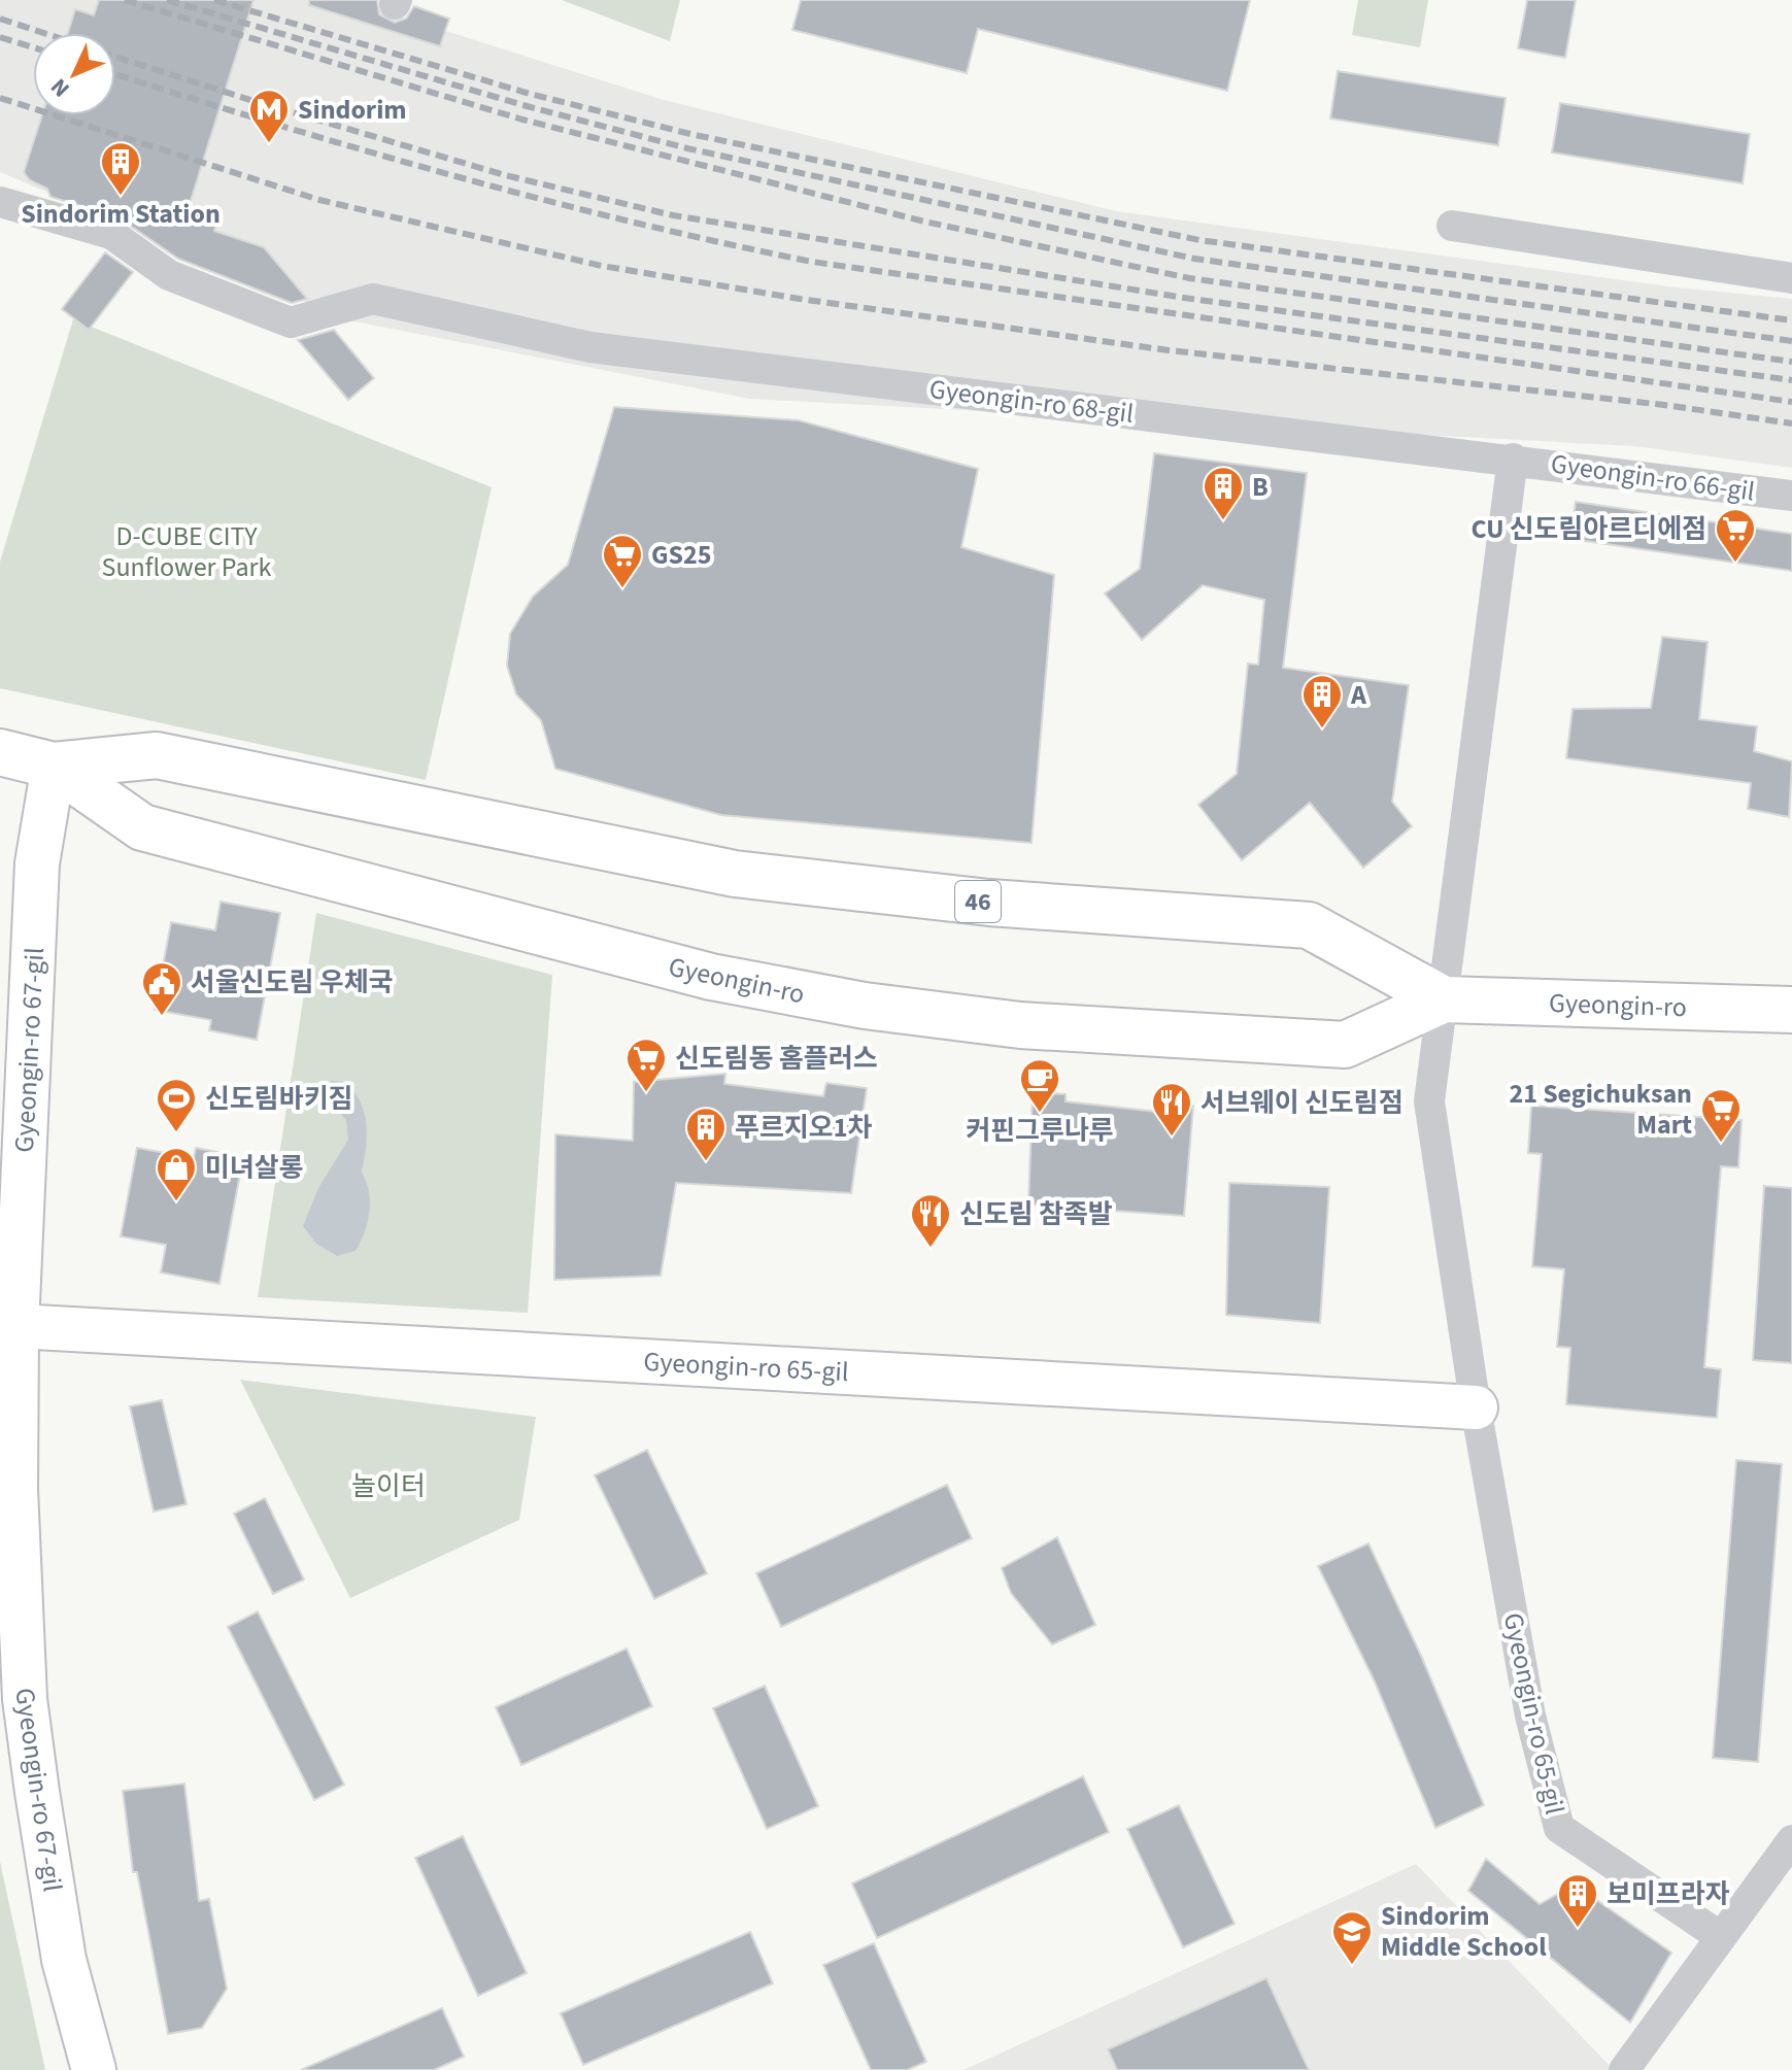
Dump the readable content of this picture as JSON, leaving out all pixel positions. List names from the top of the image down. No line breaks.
{"streets":{"main road":["46","Gyeongin-ro"],"street":["Gyeongin-ro 68-gil","Gyeongin-ro 66-gil","Gyeongin-ro 67-gil","Gyeongin-ro 65-gil"]},"crossings":[["Gyeongin-ro 68-gil","Gyeongin-ro 66-gil"],["Gyeongin-ro","Gyeongin-ro 67-gil"],["Gyeongin-ro","Gyeongin-ro 65-gil"],["Gyeongin-ro 67-gil","Gyeongin-ro 65-gil"]],"parks":["D-CUBE CITY Sunflower Park","놀이터"],"places":{"metro station":["Sindorim"],"building":["Sindorim Station","B","A","푸르지오1차","보미프라자"],"supermarket":["CU 신도림아르디에점","GS25","신도림동 홈플러스","21 Segichuksan Mart"],"public building":["서울신도림 우체국"],"cafe":["커핀그루나루"],"sports":["신도림바키짐"],"restaurant":["서브웨이 신도림점","신도림 참족발"],"shop":["미녀살롱"],"school or university":["Sindorim Middle School"]},"north":"bottom left"}
